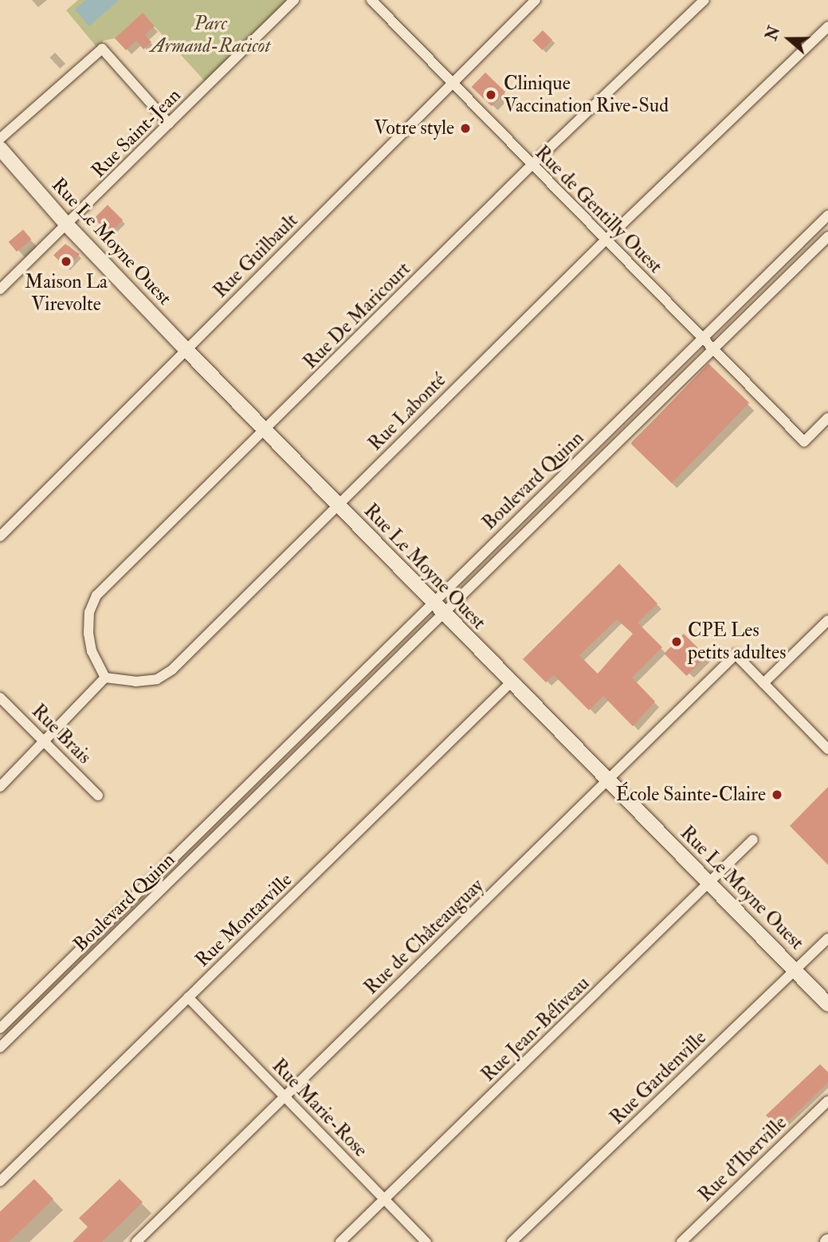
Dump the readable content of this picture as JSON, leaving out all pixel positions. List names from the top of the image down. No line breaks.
{"streets":{"street":["Rue Saint-Jean","Rue de Gentilly Ouest","Rue Le Moyne Ouest","Rue Guilbault","Rue De Maricourt","Rue Labonté","Boulevard Quinn","Rue Brais","Rue Montarville","Rue de Châteauguay","Rue Jean-Béliveau","Rue Gardenville","Rue Marie-Rose","Rue d'Iberville"]},"crossings":[["Rue Saint-Jean","Rue Le Moyne Ouest"],["Rue de Gentilly Ouest","Rue Guilbault"],["Rue de Gentilly Ouest","Rue De Maricourt"],["Rue de Gentilly Ouest","Rue Labonté"],["Rue de Gentilly Ouest","Boulevard Quinn"],["Rue Le Moyne Ouest","Rue Guilbault"],["Rue Le Moyne Ouest","Rue De Maricourt"],["Rue Le Moyne Ouest","Rue Labonté"],["Rue Le Moyne Ouest","Boulevard Quinn"],["Rue Le Moyne Ouest","Rue Montarville"],["Rue Le Moyne Ouest","Rue de Châteauguay"],["Rue Le Moyne Ouest","Rue Jean-Béliveau"],["Rue Le Moyne Ouest","Rue Gardenville"],["Rue De Maricourt","Rue Labonté"],["Rue Montarville","Rue Marie-Rose"],["Rue de Châteauguay","Rue Marie-Rose"],["Rue Jean-Béliveau","Rue Marie-Rose"]],"parks":["Parc Armand-Racicot"],"places":["Clinique Vaccination Rive-Sud","Votre style","Maison La Virevolte","CPE Les petits adultes","École Sainte-Claire"],"north":"left"}
